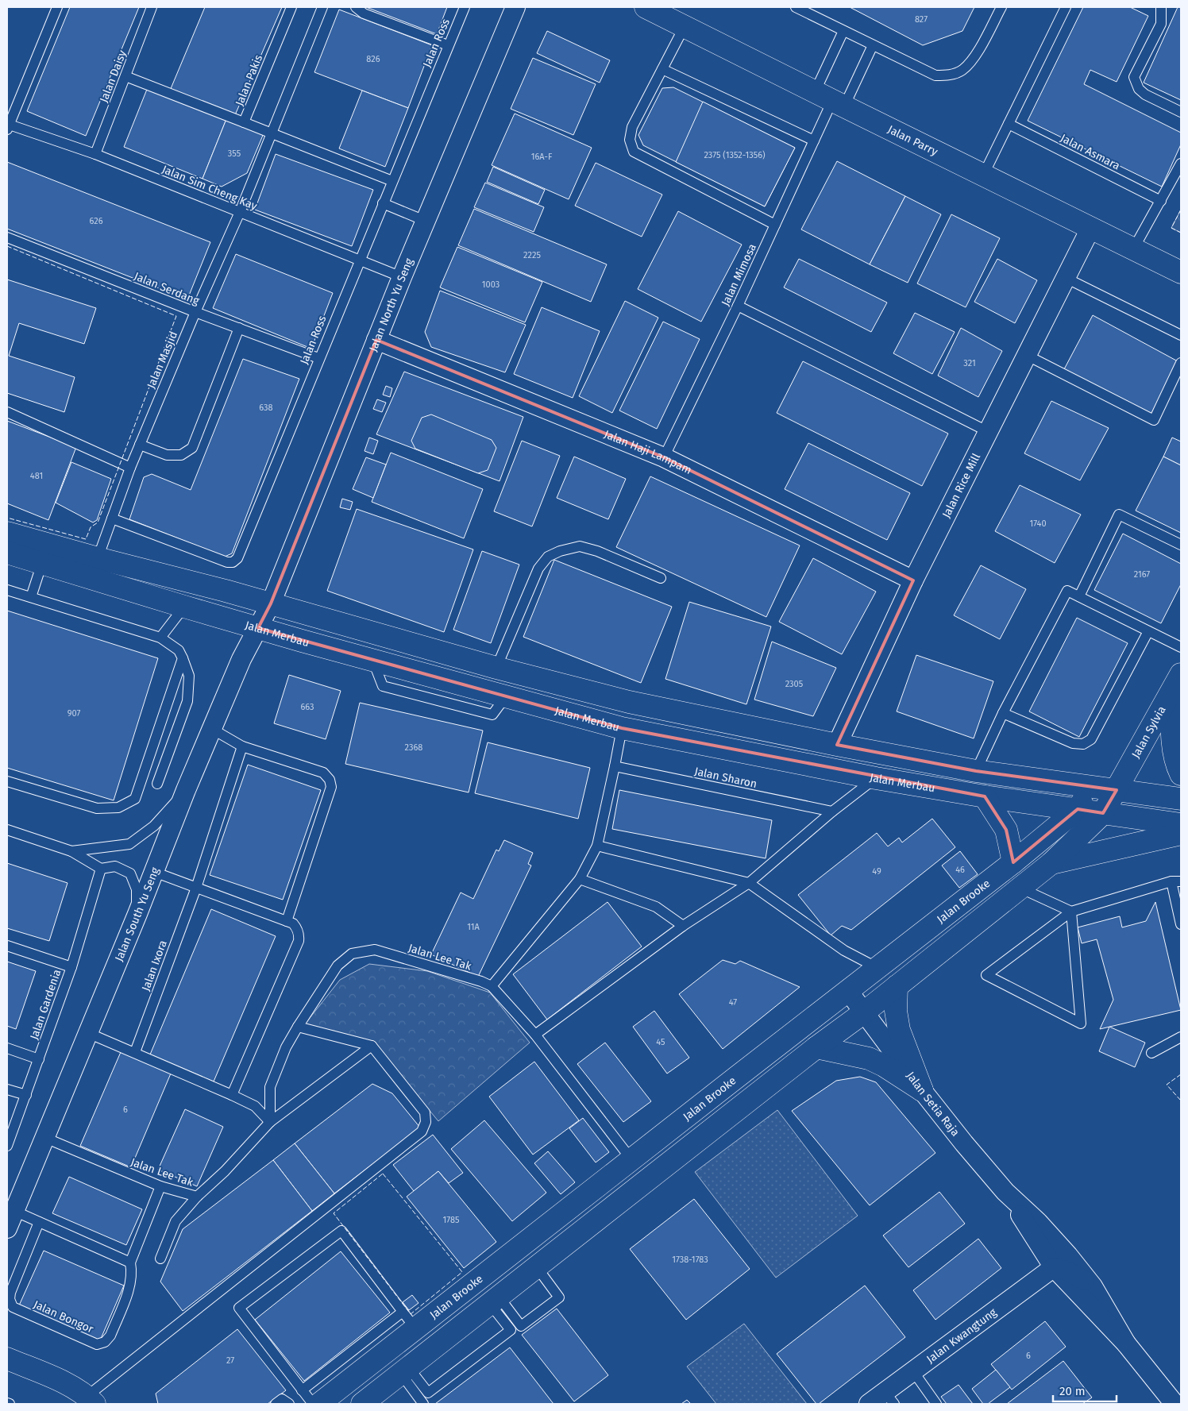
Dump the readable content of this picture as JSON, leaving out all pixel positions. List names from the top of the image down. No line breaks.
{"streets":{"street":["Jalan Parry","Jalan North Yu Seng","Jalan Haji Lampam","Jalan Rice Mill","Jalan Merbau","Jalan Sylvia","Jalan Brooke","Jalan South Yu Seng","Jalan Setia Raja","Jalan Kwangtung"],"lane":["Jalan Ross","Jalan Daisy","Jalan Pakis","Jalan Asmara","Jalan Sim Cheng Kay","Jalan Mimosa","Jalan Serdang","Jalan Masjid","Jalan Sharon","Jalan Lee Tak","Jalan Ixora","Jalan Gardenia","Jalan Bongor"]},"crossings":[["Jalan Ross","Jalan Pakis"],["Jalan Ross","Jalan Sim Cheng Kay"],["Jalan Ross","Jalan Serdang"],["Jalan Ross","Jalan Masjid"],["Jalan Daisy","Jalan Sim Cheng Kay"],["Jalan Parry","Jalan Mimosa"],["Jalan Parry","Jalan Rice Mill"],["Jalan Sim Cheng Kay","Jalan North Yu Seng"],["Jalan Sim Cheng Kay","Jalan Masjid"],["Jalan Mimosa","Jalan Haji Lampam"],["Jalan Serdang","Jalan Masjid"],["Jalan North Yu Seng","Jalan Haji Lampam"],["Jalan North Yu Seng","Jalan Merbau"],["Jalan North Yu Seng","Jalan South Yu Seng"],["Jalan Masjid","Jalan Merbau"],["Jalan Haji Lampam","Jalan Rice Mill"],["Jalan Rice Mill","Jalan Merbau"],["Jalan Merbau","Jalan Sylvia"],["Jalan Merbau","Jalan Brooke"],["Jalan Merbau","Jalan South Yu Seng"],["Jalan Brooke","Jalan Setia Raja"],["Jalan South Yu Seng","Jalan Lee Tak"],["Jalan Setia Raja","Jalan Kwangtung"]],"house_numbers":["827","826","355","2375 (1352-1356)","16A-F","626","2225","1003","321","638","481","1740","2167","2305","663","907","2368","46","49","11A","47","45","6","1785","1738-1783","6","27"],"scale_bar":"20 m"}
